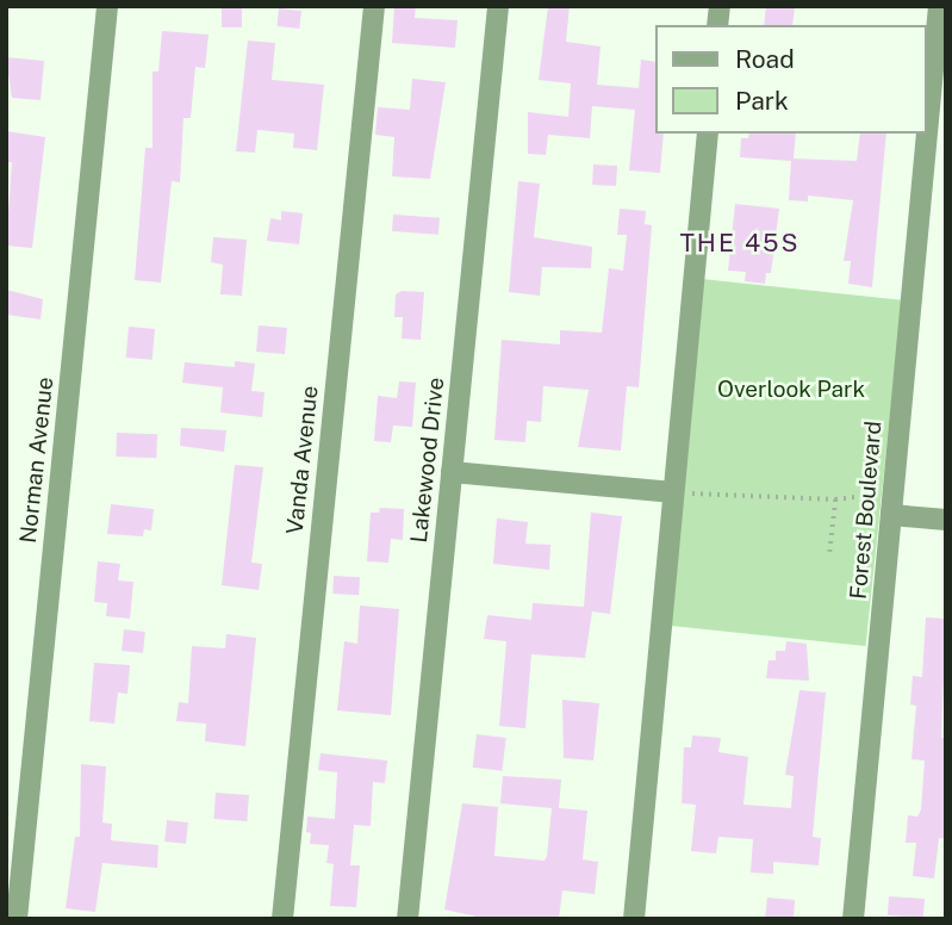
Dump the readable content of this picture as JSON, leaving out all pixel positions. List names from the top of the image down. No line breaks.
{"streets":{"street":["Norman Avenue","Vanda Avenue","Lakewood Drive","Forest Boulevard"]},"districts":["THE 45S"],"parks":["Overlook Park"],"legend":["Road","Park"]}
